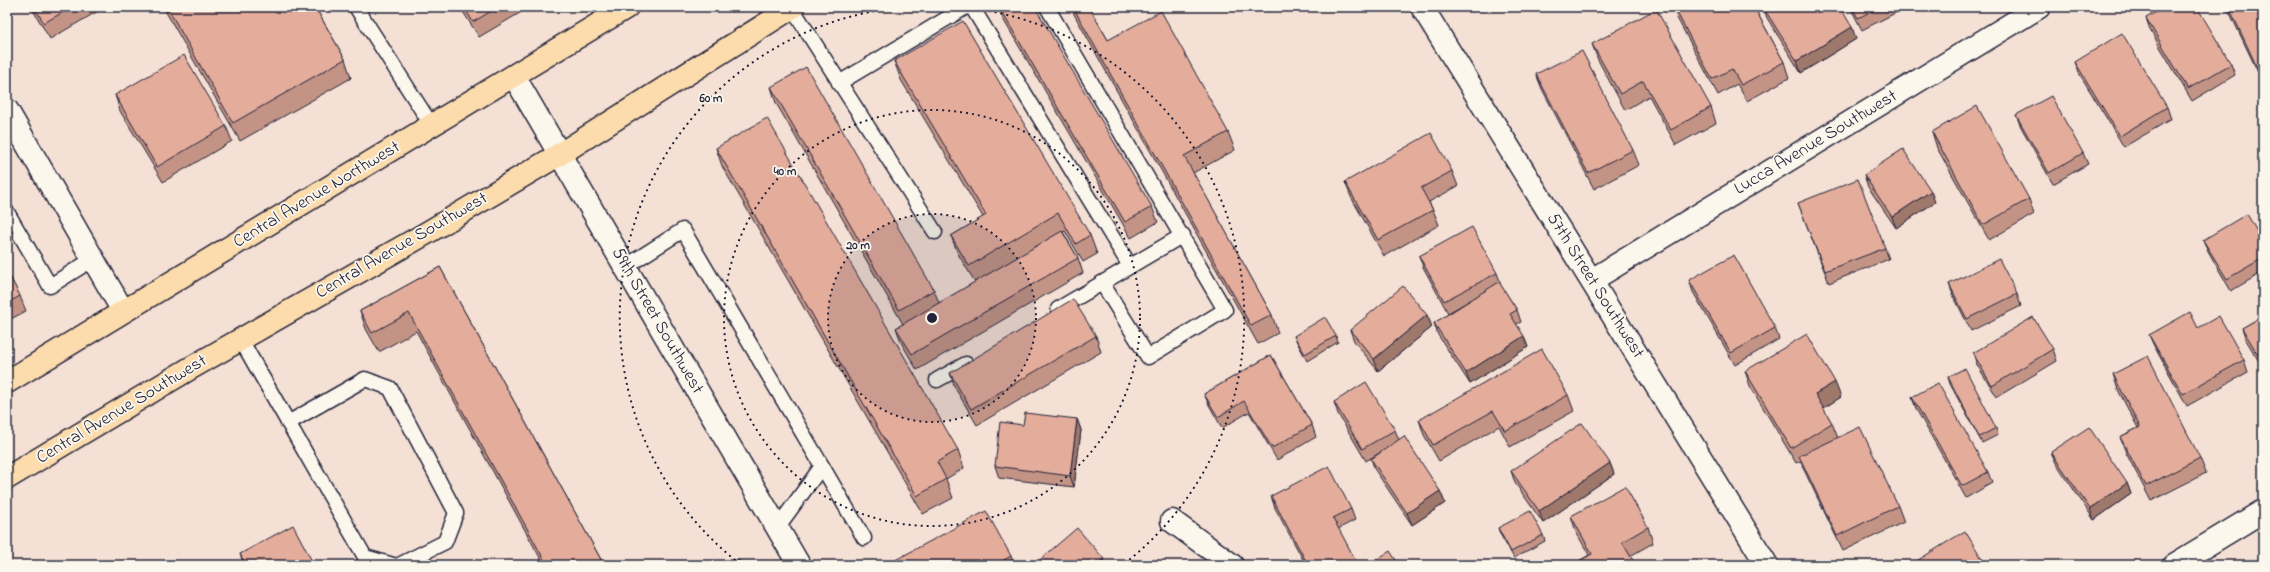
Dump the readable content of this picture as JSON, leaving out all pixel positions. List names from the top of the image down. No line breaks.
{"streets":{"main road":["Central Avenue Northwest","Central Avenue Southwest"],"street":["Lucca Avenue Southwest","57th Street Southwest","59th Street Southwest"]},"crossings":[["Lucca Avenue Southwest","57th Street Southwest"],["Central Avenue Northwest","59th Street Southwest"],["Central Avenue Southwest","59th Street Southwest"]],"rings":["60 m","40 m","20 m"]}
